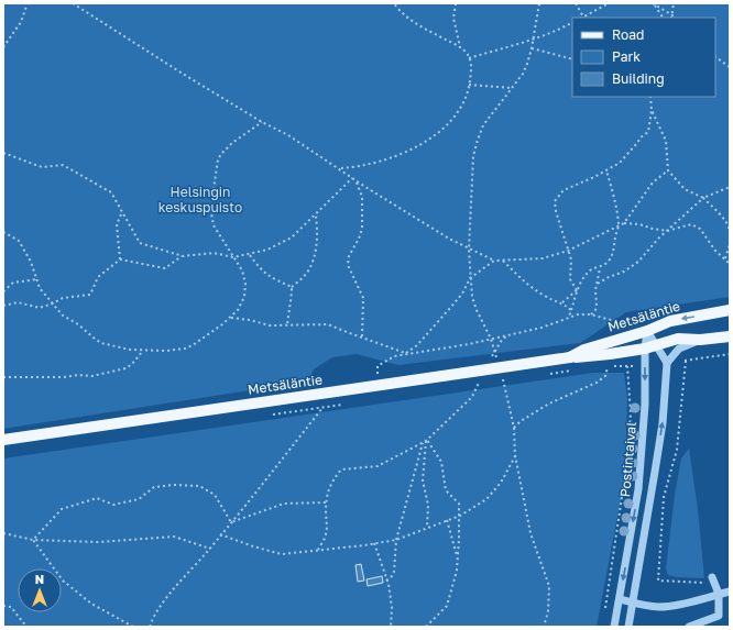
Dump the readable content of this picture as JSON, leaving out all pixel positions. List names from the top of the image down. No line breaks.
{"streets":{"main road":["Metsäläntie"],"street":["Postintaival"]},"crossings":[["Metsäläntie","Postintaival"]],"parks":["Helsingin keskuspuisto"],"legend":["Road","Park","Building"],"north":"top"}
